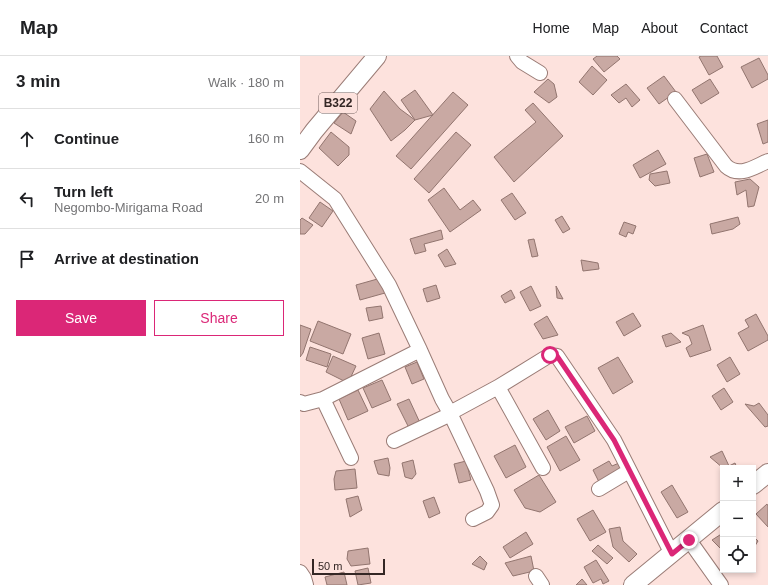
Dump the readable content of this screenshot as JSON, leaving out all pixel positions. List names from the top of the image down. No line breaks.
{"streets":{"main road":["B322"]},"scale_bar":"50 m","page":{"header":"Map","nav":["Home","Map","About","Contact"],"heading":["3 min","Walk · 180 m"],"list":[["Continue","160 m"],["Turn left","Negombo-Mirigama Road","20 m"],"Arrive at destination"],"buttons":["Save","Share"],"map_buttons":["+","−"],"scale":"50 m"}}
